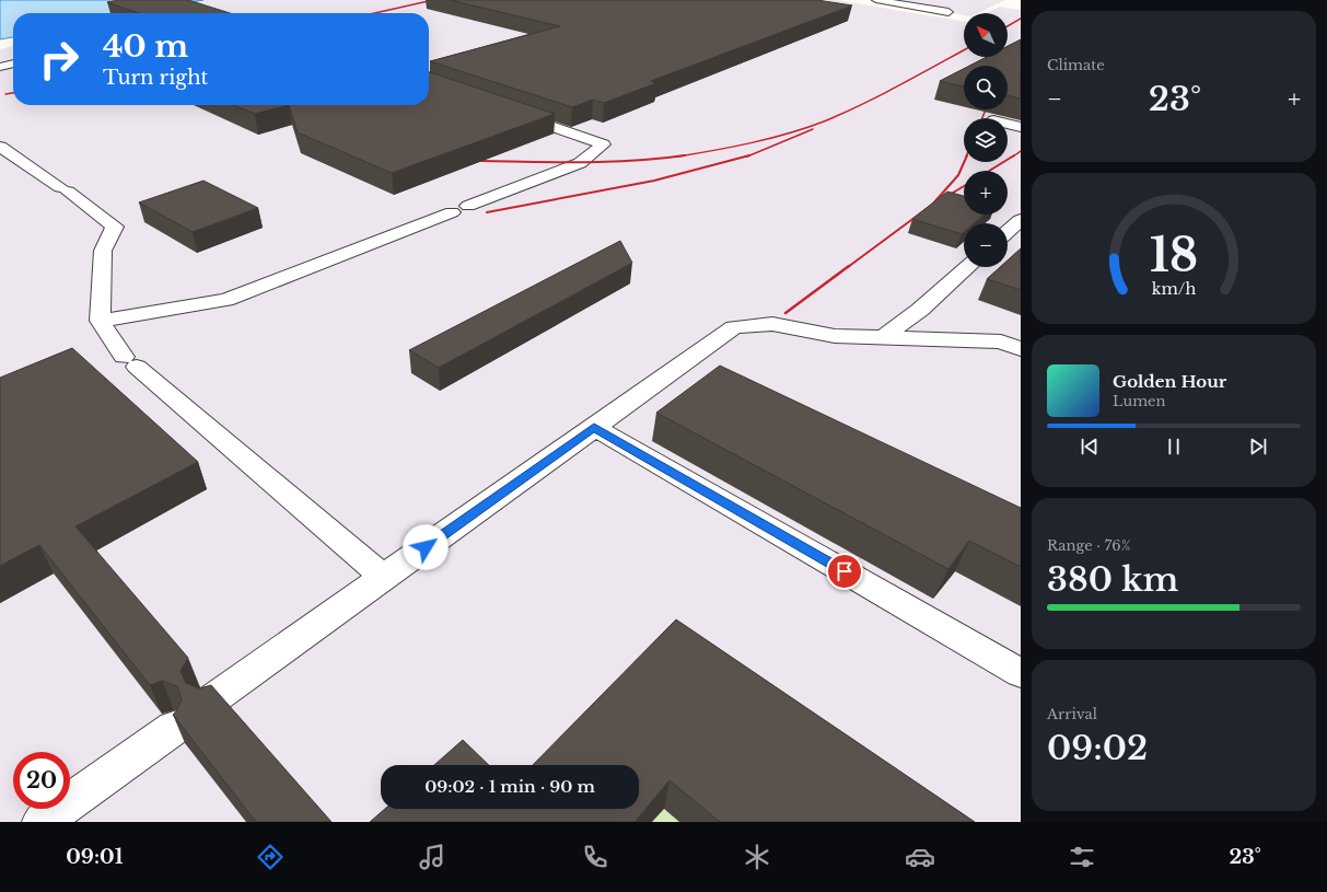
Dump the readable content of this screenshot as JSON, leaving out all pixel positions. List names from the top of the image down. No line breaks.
{"north":"top left","page":{"tile":["Climate",["Range · 76%","380 km"],["Arrival","09:02"]],"map_buttons":["+","−"],"turn":["40 m","Turn right"],"heat":["−","23°","+"],"song":["Golden Hour","Lumen"],"limit":"20","trip":"09:02 · 1 min · 90 m","tabs":["09:01","23°"],"gauge":["18","km/h"]}}
